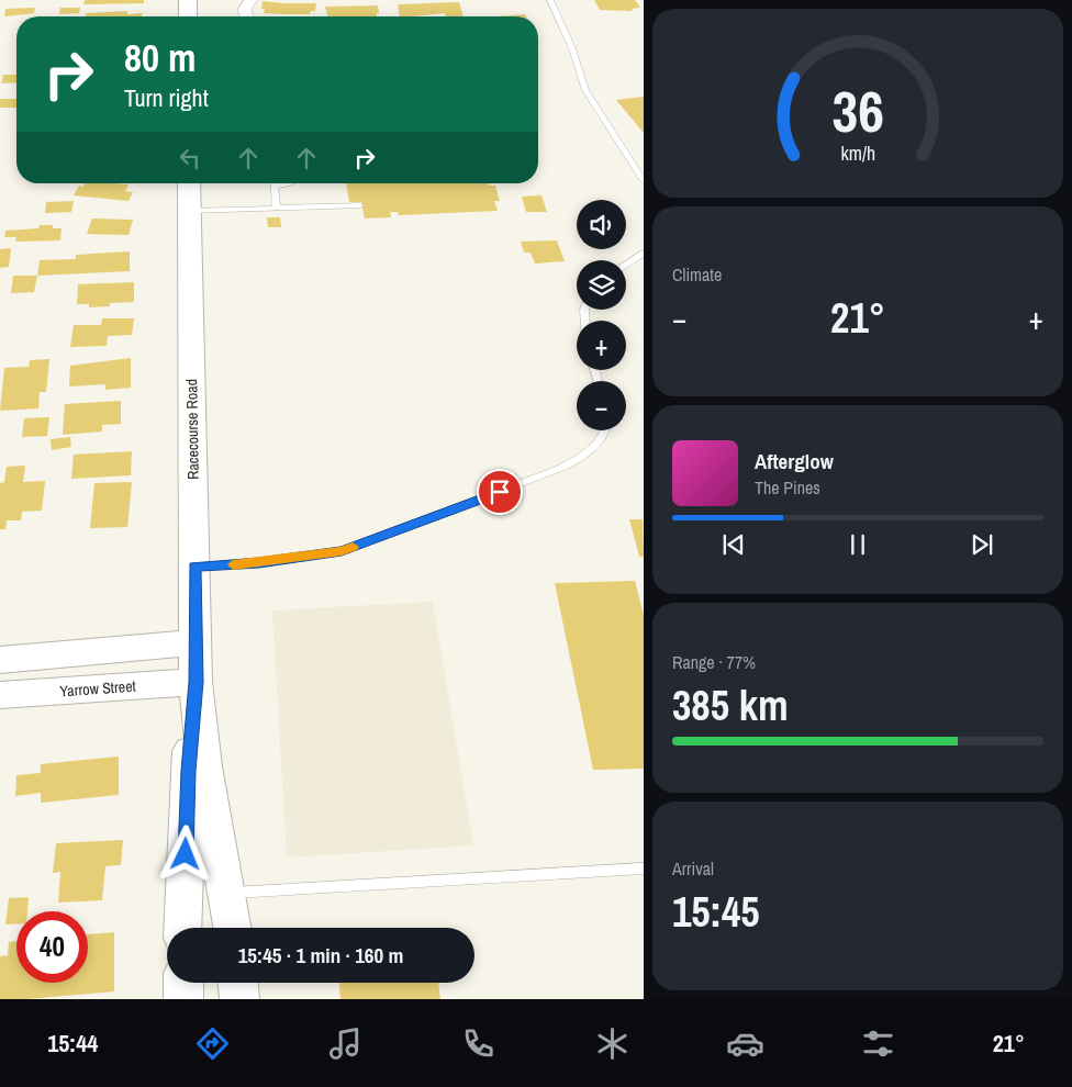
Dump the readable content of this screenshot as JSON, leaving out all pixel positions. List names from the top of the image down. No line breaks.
{"streets":{"street":["Racecourse Road","Yarrow Street"]},"crossings":[["Racecourse Road","Yarrow Street"]],"page":{"turn":["80 m","Turn right"],"map_buttons":["+","−"],"tile":["Climate",["Range · 77%","385 km"],["Arrival","15:45"]],"heat":["−","21°","+"],"song":["Afterglow","The Pines"],"limit":"40","trip":"15:45 · 1 min · 160 m","tabs":["15:44","21°"],"gauge":["36","km/h"]}}
